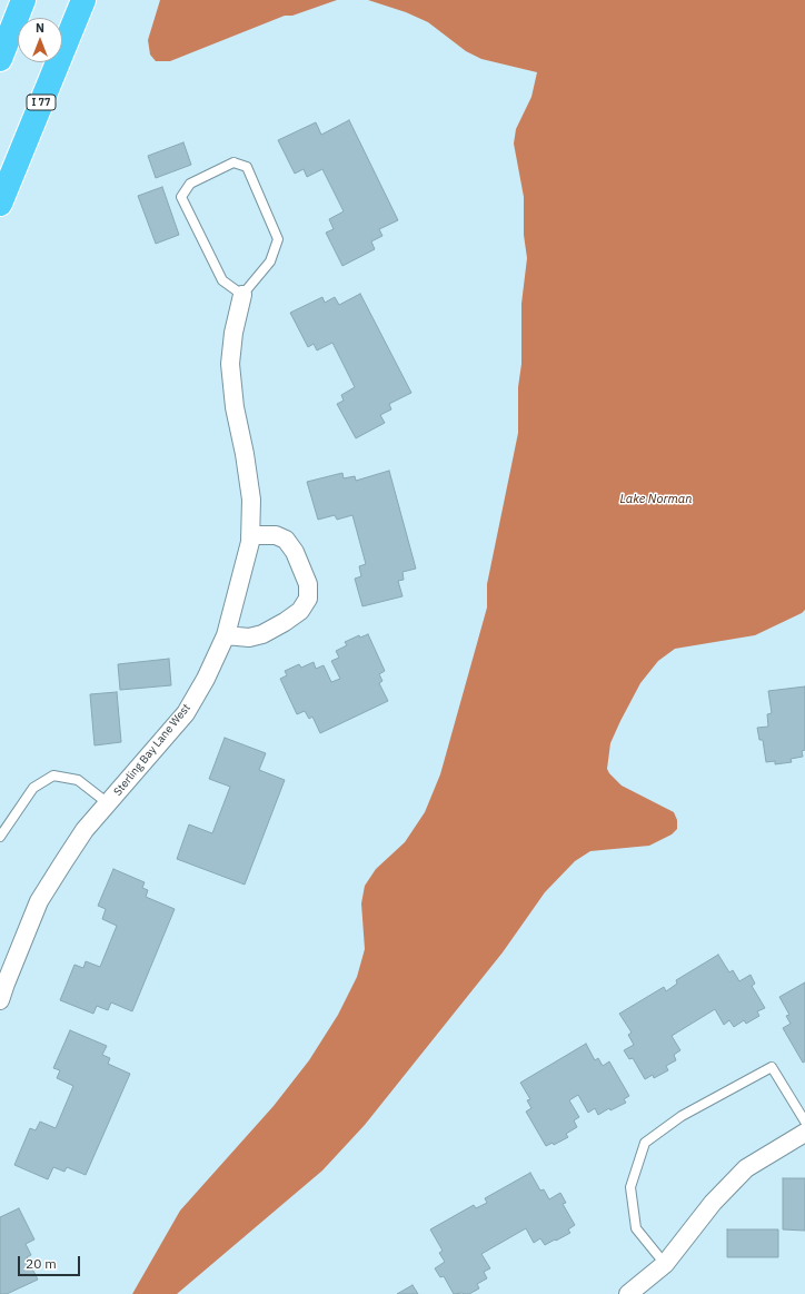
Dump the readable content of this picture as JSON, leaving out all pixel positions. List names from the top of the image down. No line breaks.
{"streets":{"highway":["I 77"],"street":["Sterling Bay Lane West"]},"water":["Lake Norman"],"scale_bar":"20 m","north":"top"}
